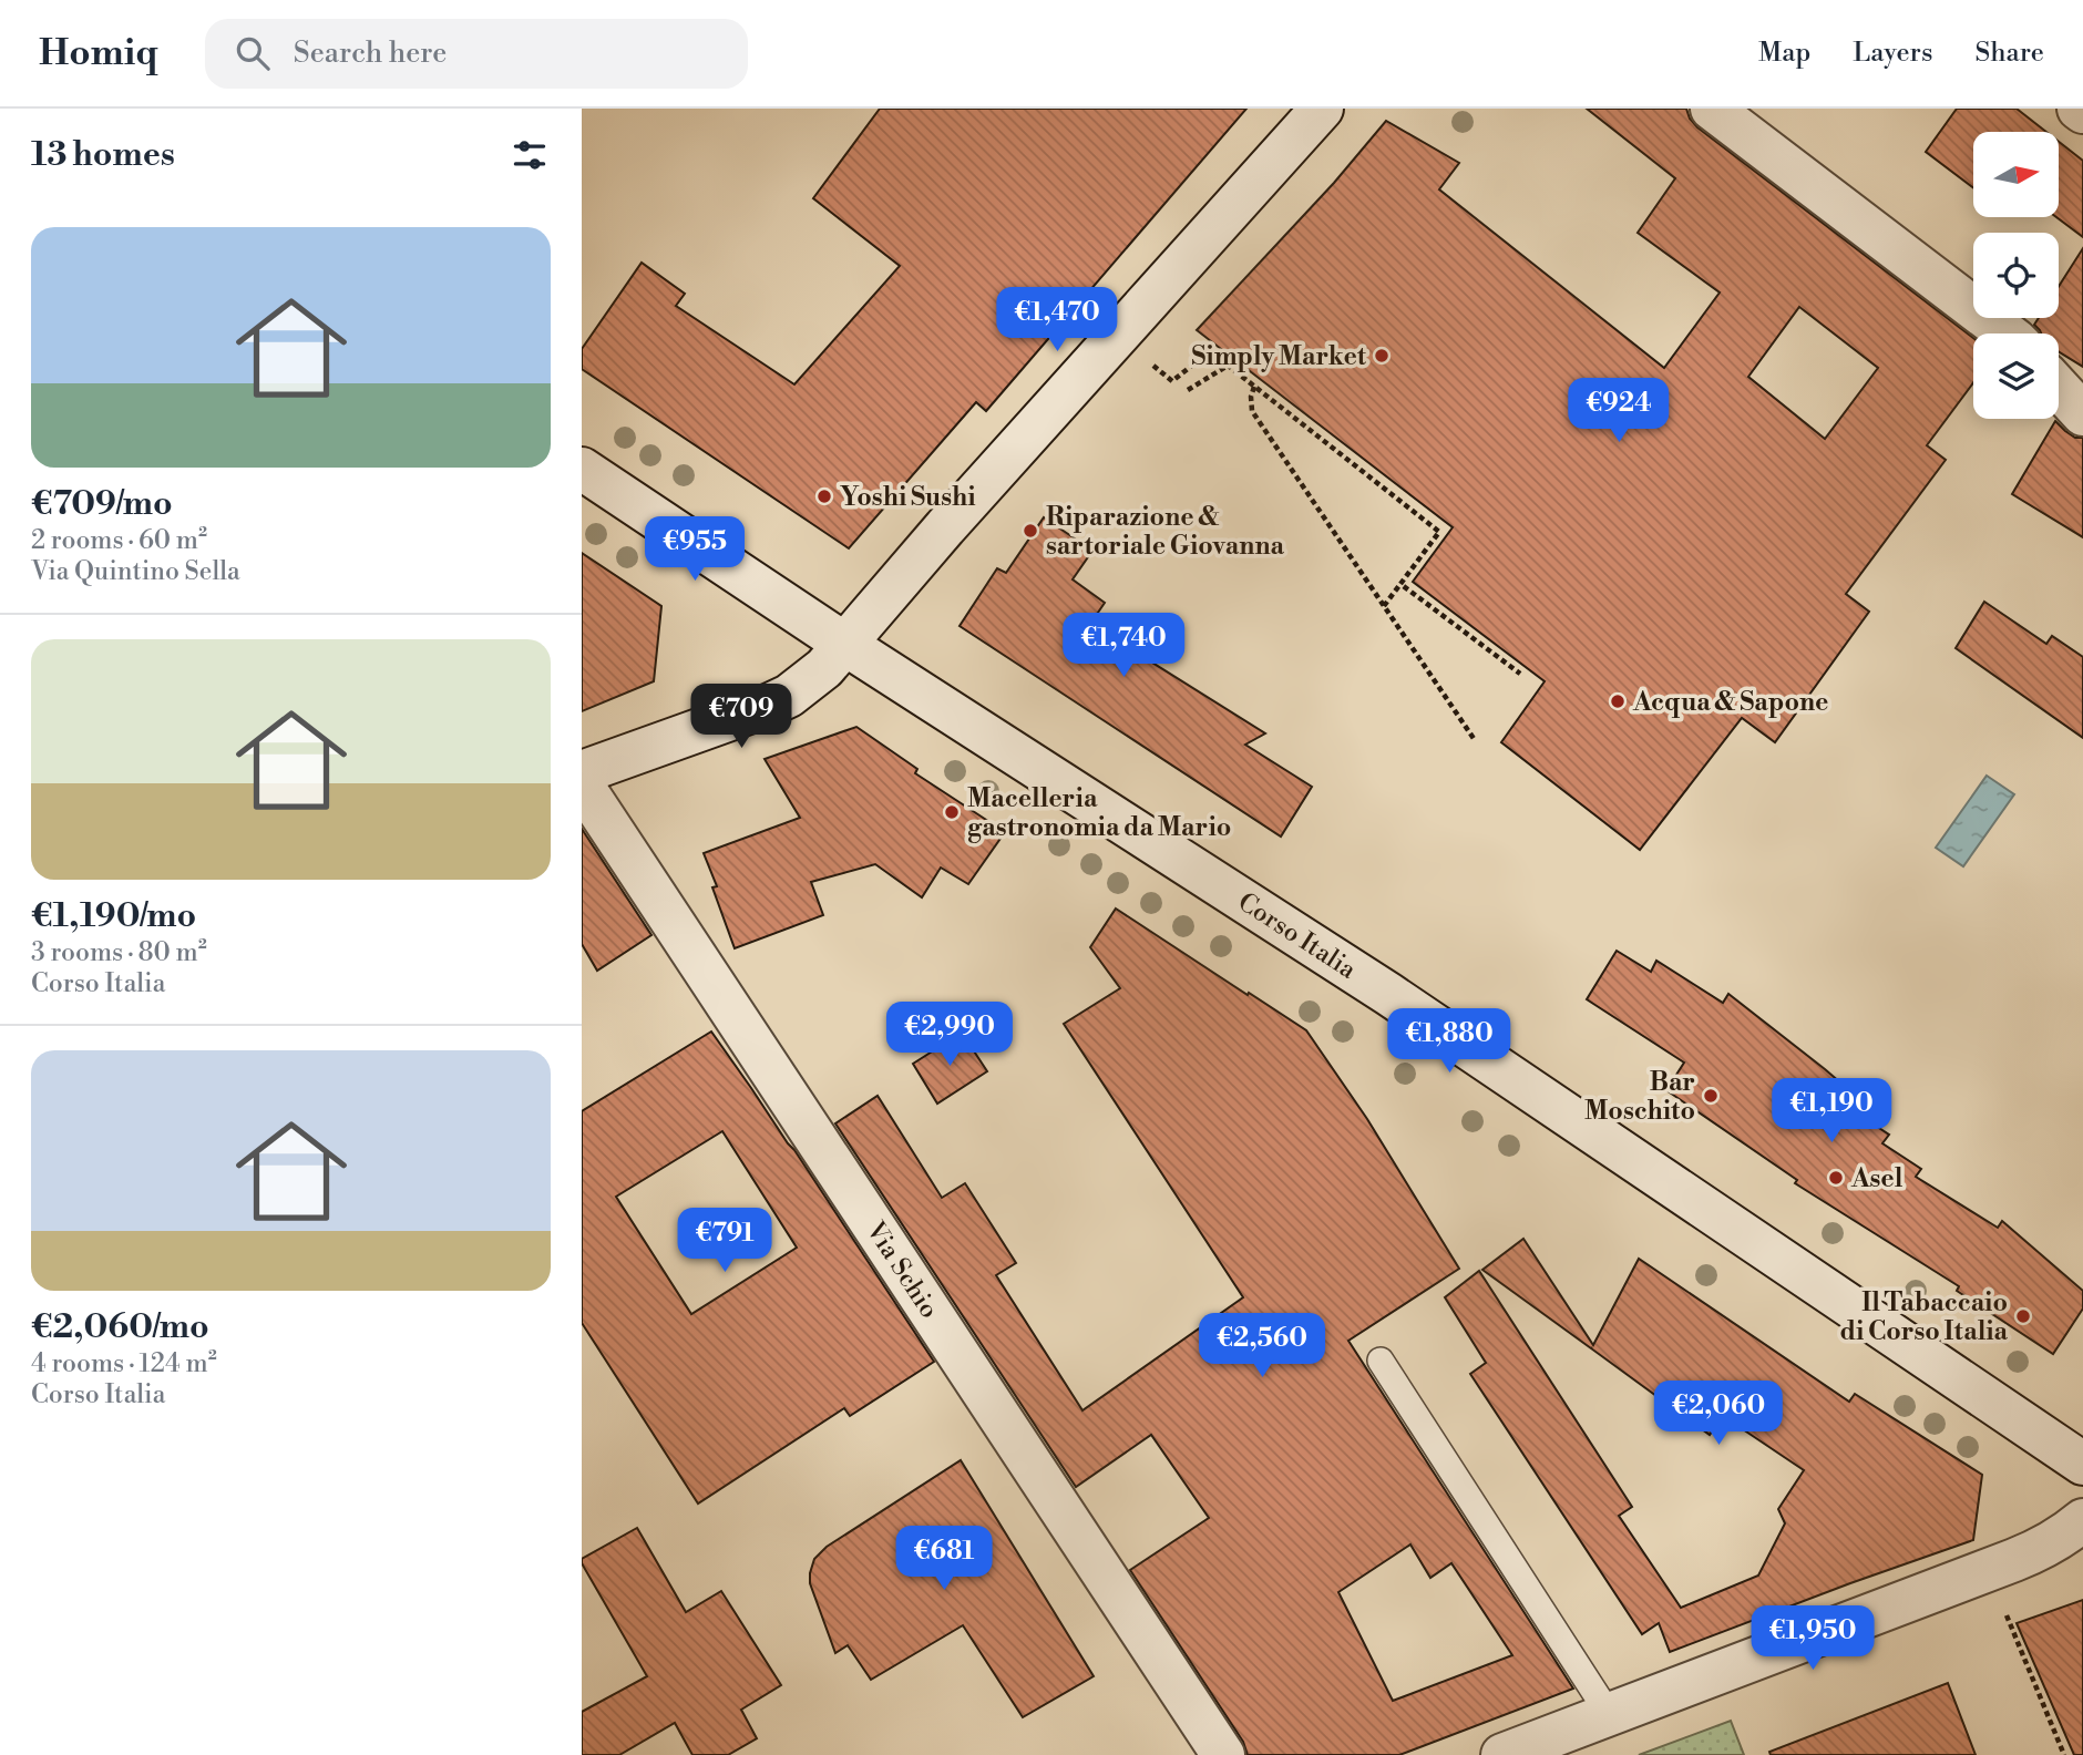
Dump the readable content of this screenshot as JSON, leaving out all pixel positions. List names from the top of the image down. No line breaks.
{"streets":{"street":["Corso Italia","Via Schio"]},"places":["Simply Market","Yoshi Sushi","Riparazione & sartoriale Giovanna","Acqua & Sapone","Macelleria gastronomia da Mario","Bar Moschito","Asel","Il Tabaccaio di Corso Italia"],"north":"right","page":{"header":"Homiq","search":"Search here","nav":["Map","Layers","Share"],"heading":"13 homes","list":[{"name":"€709/mo","note":"2 rooms · 60 m² · Via Quintino Sella"},{"name":"€1,190/mo","note":"3 rooms · 80 m² · Corso Italia"},{"name":"€2,060/mo","note":"4 rooms · 124 m² · Corso Italia"}],"price":["€1,470","€924","€955","€1,740","€709","€2,990","€1,880","€1,190","€791","€2,560","€2,060","€681","€1,950"]}}
